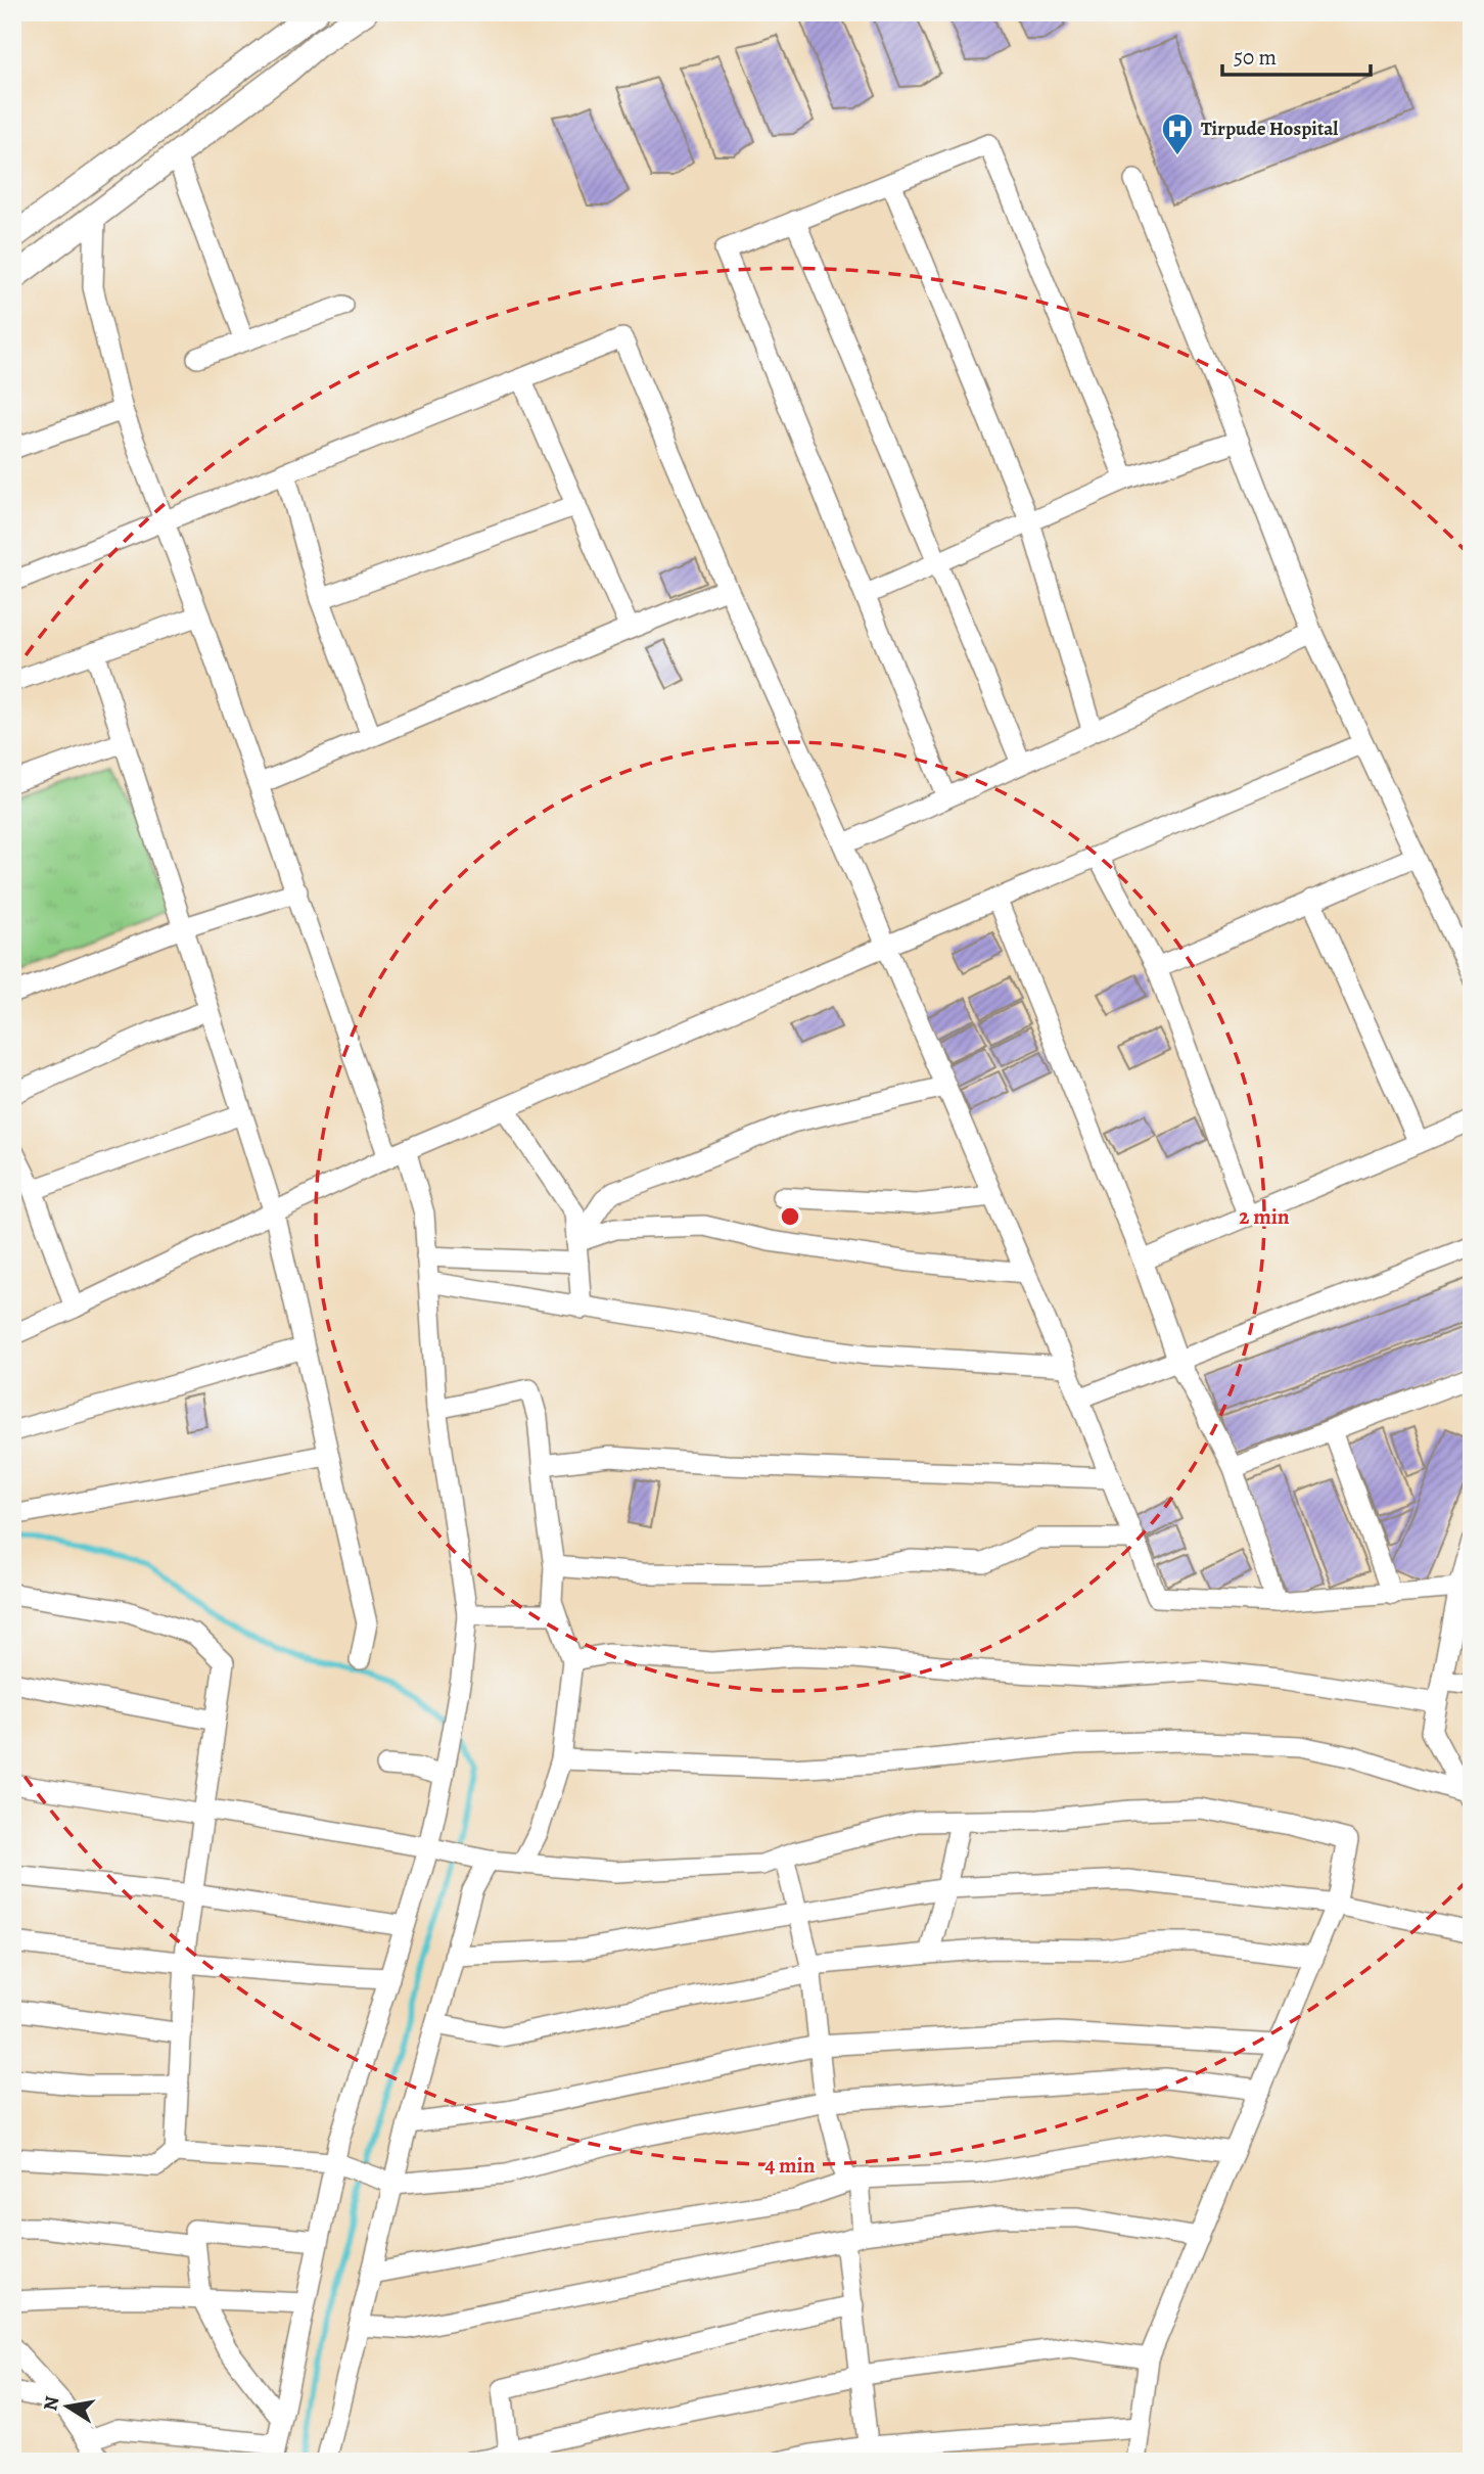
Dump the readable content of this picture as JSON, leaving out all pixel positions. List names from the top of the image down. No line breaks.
{"places":{"hospital":["Tirpude Hospital"]},"scale_bar":"50 m","north":"left","rings":["2 min","4 min"]}
